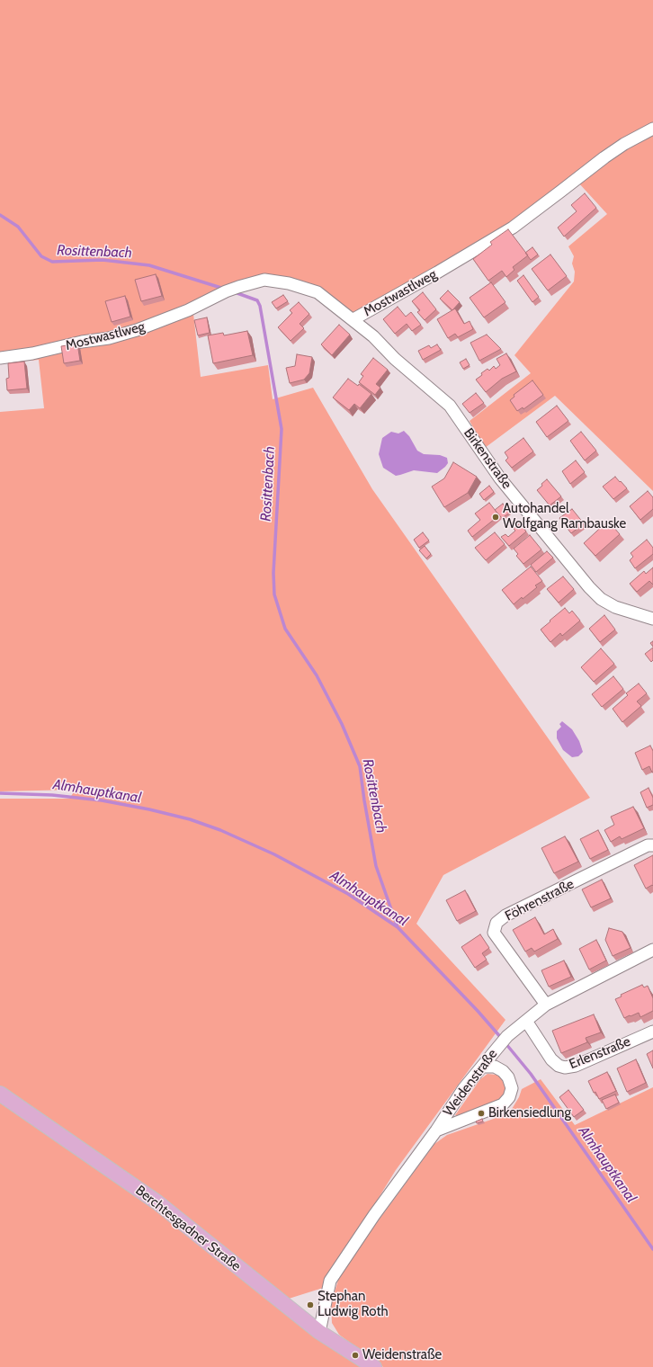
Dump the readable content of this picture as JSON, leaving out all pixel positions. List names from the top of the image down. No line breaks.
{"streets":{"main road":["Berchtesgadner Straße"],"street":["Mostwastlweg","Birkenstraße","Föhrenstraße","Erlenstraße","Weidenstraße"]},"crossings":[["Mostwastlweg","Birkenstraße"],["Föhrenstraße","Weidenstraße"],["Erlenstraße","Weidenstraße"],["Weidenstraße","Berchtesgadner Straße"]],"water":["Rosittenbach","Almhauptkanal"],"places":["Autohandel Wolfgang Rambauske","Birkensiedlung","Stephan Ludwig Roth","Weidenstraße"]}
